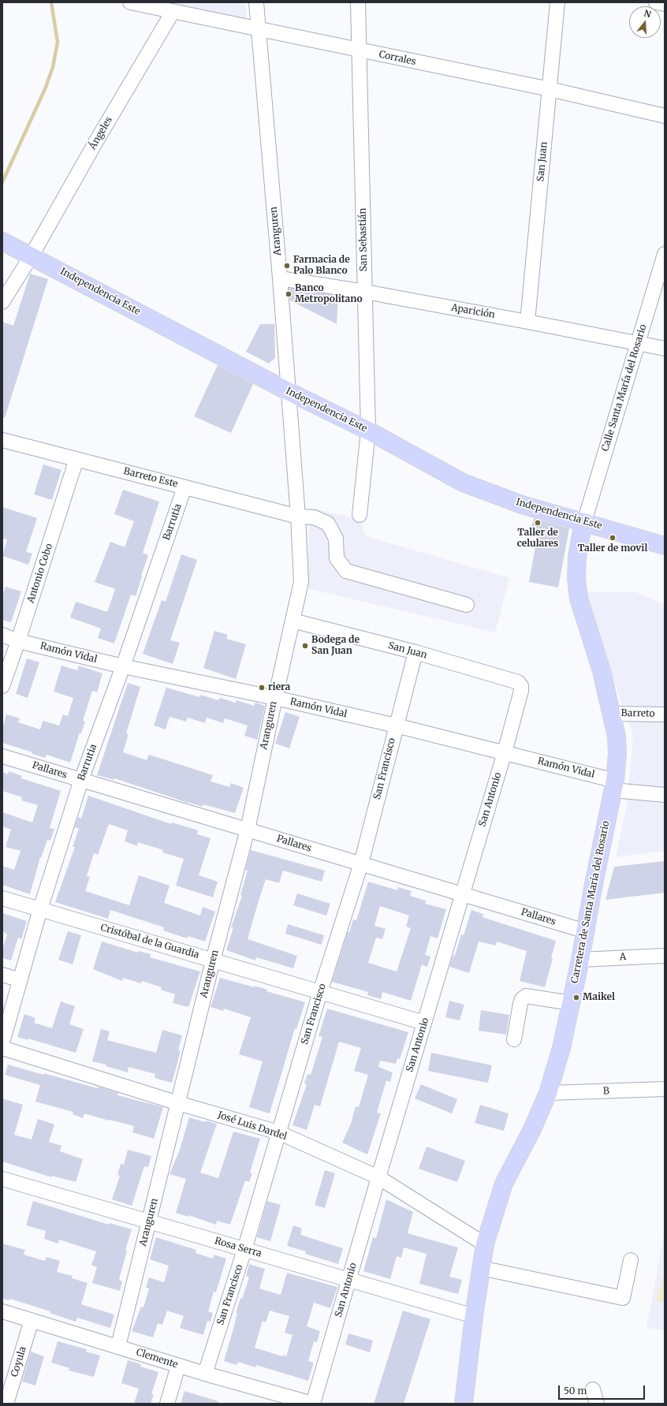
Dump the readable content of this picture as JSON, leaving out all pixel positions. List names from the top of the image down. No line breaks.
{"streets":{"main road":["Independencia Este","Carretera de Santa María del Rosario"],"street":["Corrales","Ángeles","San Juan","Aranguren","San Sebastián","Aparición","Calle Santa María del Rosario","Barreto Este","Barrutia","Antonio Cobo","Ramón Vidal","Barreto","San Francisco","Pallares","San Antonio","Cristóbal de la Guardia","A","B","José Luis Dardel","Rosa Serra","Clemente","Coyula"]},"crossings":[["Corrales","Ángeles"],["Corrales","San Juan"],["Corrales","Aranguren"],["Corrales","San Sebastián"],["Ángeles","Independencia Este"],["San Juan","Aranguren"],["San Juan","Aparición"],["San Juan","San Francisco"],["San Juan","San Antonio"],["Aranguren","Independencia Este"],["Aranguren","Aparición"],["Aranguren","Barreto Este"],["Aranguren","Ramón Vidal"],["Aranguren","Pallares"],["Aranguren","Cristóbal de la Guardia"],["Aranguren","José Luis Dardel"],["Aranguren","Rosa Serra"],["Aranguren","Clemente"],["San Sebastián","Independencia Este"],["San Sebastián","Aparición"],["Independencia Este","Calle Santa María del Rosario"],["Independencia Este","Carretera de Santa María del Rosario"],["Aparición","Calle Santa María del Rosario"],["Calle Santa María del Rosario","Carretera de Santa María del Rosario"],["Barreto Este","Barrutia"],["Barreto Este","Antonio Cobo"],["Barrutia","Ramón Vidal"],["Barrutia","Pallares"],["Barrutia","Cristóbal de la Guardia"],["Antonio Cobo","Ramón Vidal"],["Ramón Vidal","San Francisco"],["Ramón Vidal","San Antonio"],["Ramón Vidal","Carretera de Santa María del Rosario"],["Barreto","Carretera de Santa María del Rosario"],["San Francisco","Pallares"],["San Francisco","Cristóbal de la Guardia"],["San Francisco","José Luis Dardel"],["San Francisco","Rosa Serra"],["San Francisco","Clemente"],["Pallares","San Antonio"],["Pallares","Carretera de Santa María del Rosario"],["San Antonio","Cristóbal de la Guardia"],["San Antonio","José Luis Dardel"],["San Antonio","Rosa Serra"],["San Antonio","Clemente"],["Carretera de Santa María del Rosario","A"],["Carretera de Santa María del Rosario","B"],["Carretera de Santa María del Rosario","José Luis Dardel"],["Carretera de Santa María del Rosario","Rosa Serra"],["Clemente","Coyula"]],"places":["Farmacia de Palo Blanco","Banco Metropolitano","Taller de celulares","Taller de movil","Bodega de San Juan","riera","Maikel"],"scale_bar":"50 m","north":"top"}
